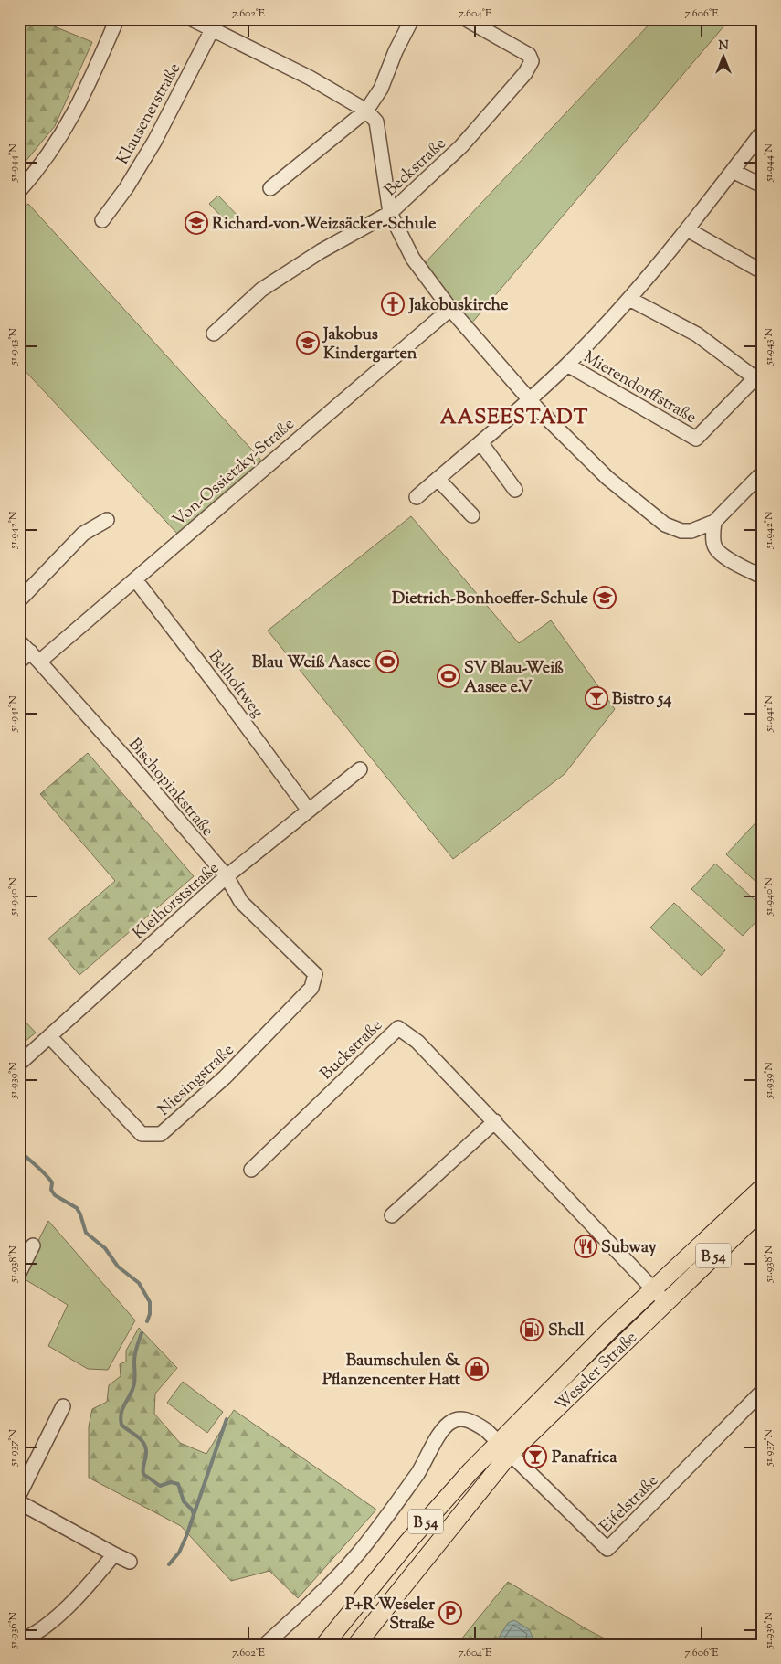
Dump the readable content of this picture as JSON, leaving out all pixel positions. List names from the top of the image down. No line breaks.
{"streets":{"main road":["B 54","Weseler Straße"],"street":["Klausenerstraße","Beckstraße","Mierendorffstraße","Von-Ossietzky-Straße","Belholtweg","Bischopinkstraße","Kleihorststraße","Buckstraße","Niesingstraße","Eifelstraße"]},"crossings":[["Von-Ossietzky-Straße","Belholtweg"],["Von-Ossietzky-Straße","Bischopinkstraße"],["Belholtweg","Kleihorststraße"],["Bischopinkstraße","Kleihorststraße"],["Bischopinkstraße","Niesingstraße"],["Kleihorststraße","Niesingstraße"],["Buckstraße","Weseler Straße"],["B 54","Weseler Straße"],["Weseler Straße","Eifelstraße"]],"districts":["AASEESTADT"],"places":{"school or university":["Richard-von-Weizsäcker-Schule","Jakobus Kindergarten","Dietrich-Bonhoeffer-Schule"],"church":["Jakobuskirche"],"sports":["Blau Weiß Aasee","SV Blau-Weiß Aasee e.V"],"bar":["Bistro 54","Panafrica"],"restaurant":["Subway"],"fuel station":["Shell"],"shop":["Baumschulen & Pflanzencenter Hatt"],"parking":["P+R Weseler Straße"]},"north":"top","coordinates":["7.602°E","7.604°E","7.606°E","51.944°N","51.943°N","51.942°N","51.941°N","51.940°N","51.939°N","51.938°N","51.937°N","51.936°N"]}
